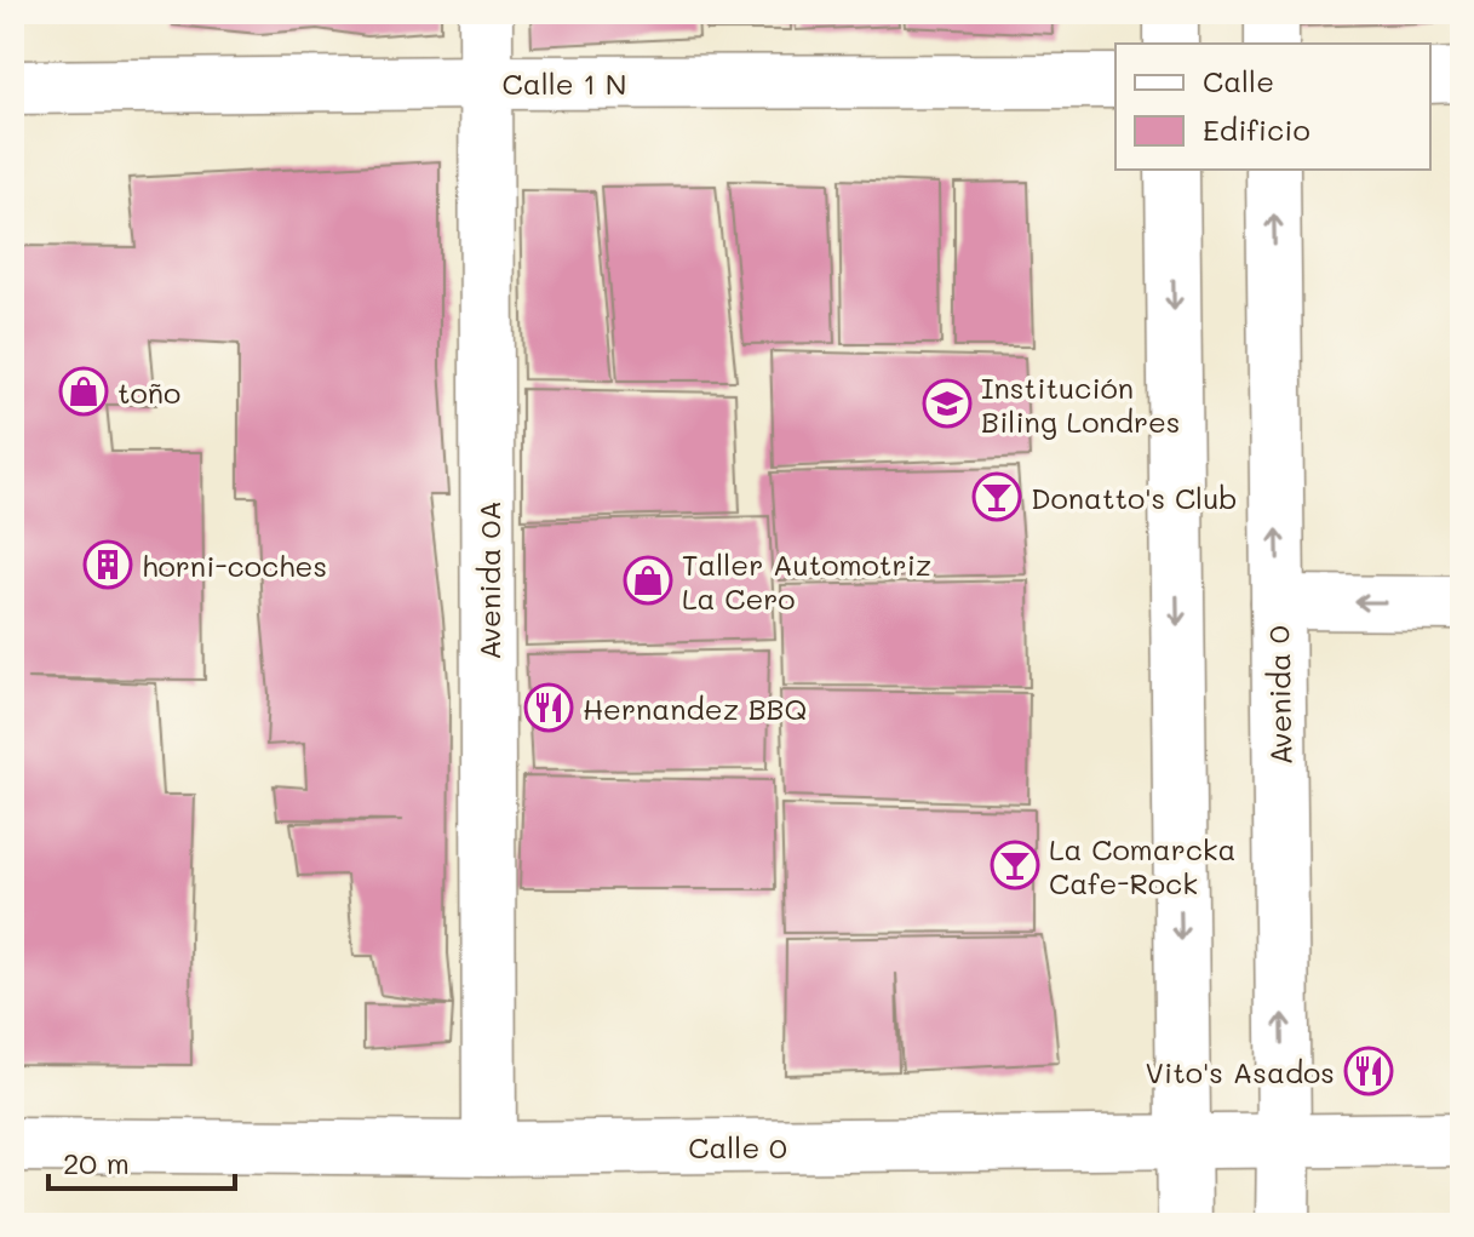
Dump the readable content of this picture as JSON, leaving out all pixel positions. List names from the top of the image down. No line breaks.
{"streets":{"street":["Calle 1 N","Avenida 0A","Avenida 0","Calle 0"]},"crossings":[["Calle 1 N","Avenida 0A"],["Avenida 0A","Calle 0"],["Avenida 0","Calle 0"]],"places":{"shop":["toño","Taller Automotriz La Cero"],"school or university":["Institución Biling Londres"],"bar":["Donatto's Club","La Comarcka Cafe-Rock"],"building":["horni-coches"],"restaurant":["Hernandez BBQ","Vito's Asados"]},"legend":["Calle","Edificio"],"scale_bar":"20 m"}
